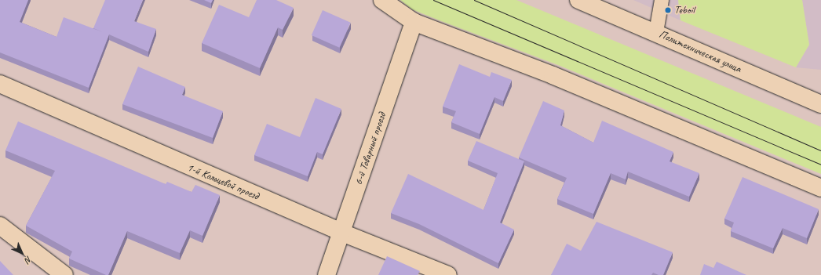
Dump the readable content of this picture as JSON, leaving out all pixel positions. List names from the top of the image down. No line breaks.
{"streets":{"street":["Политехническая улица","6-й Товарный проезд","1-й Кольцевой проезд"]},"crossings":[["6-й Товарный проезд","1-й Кольцевой проезд"]],"places":["Teboil"],"north":"bottom right"}
